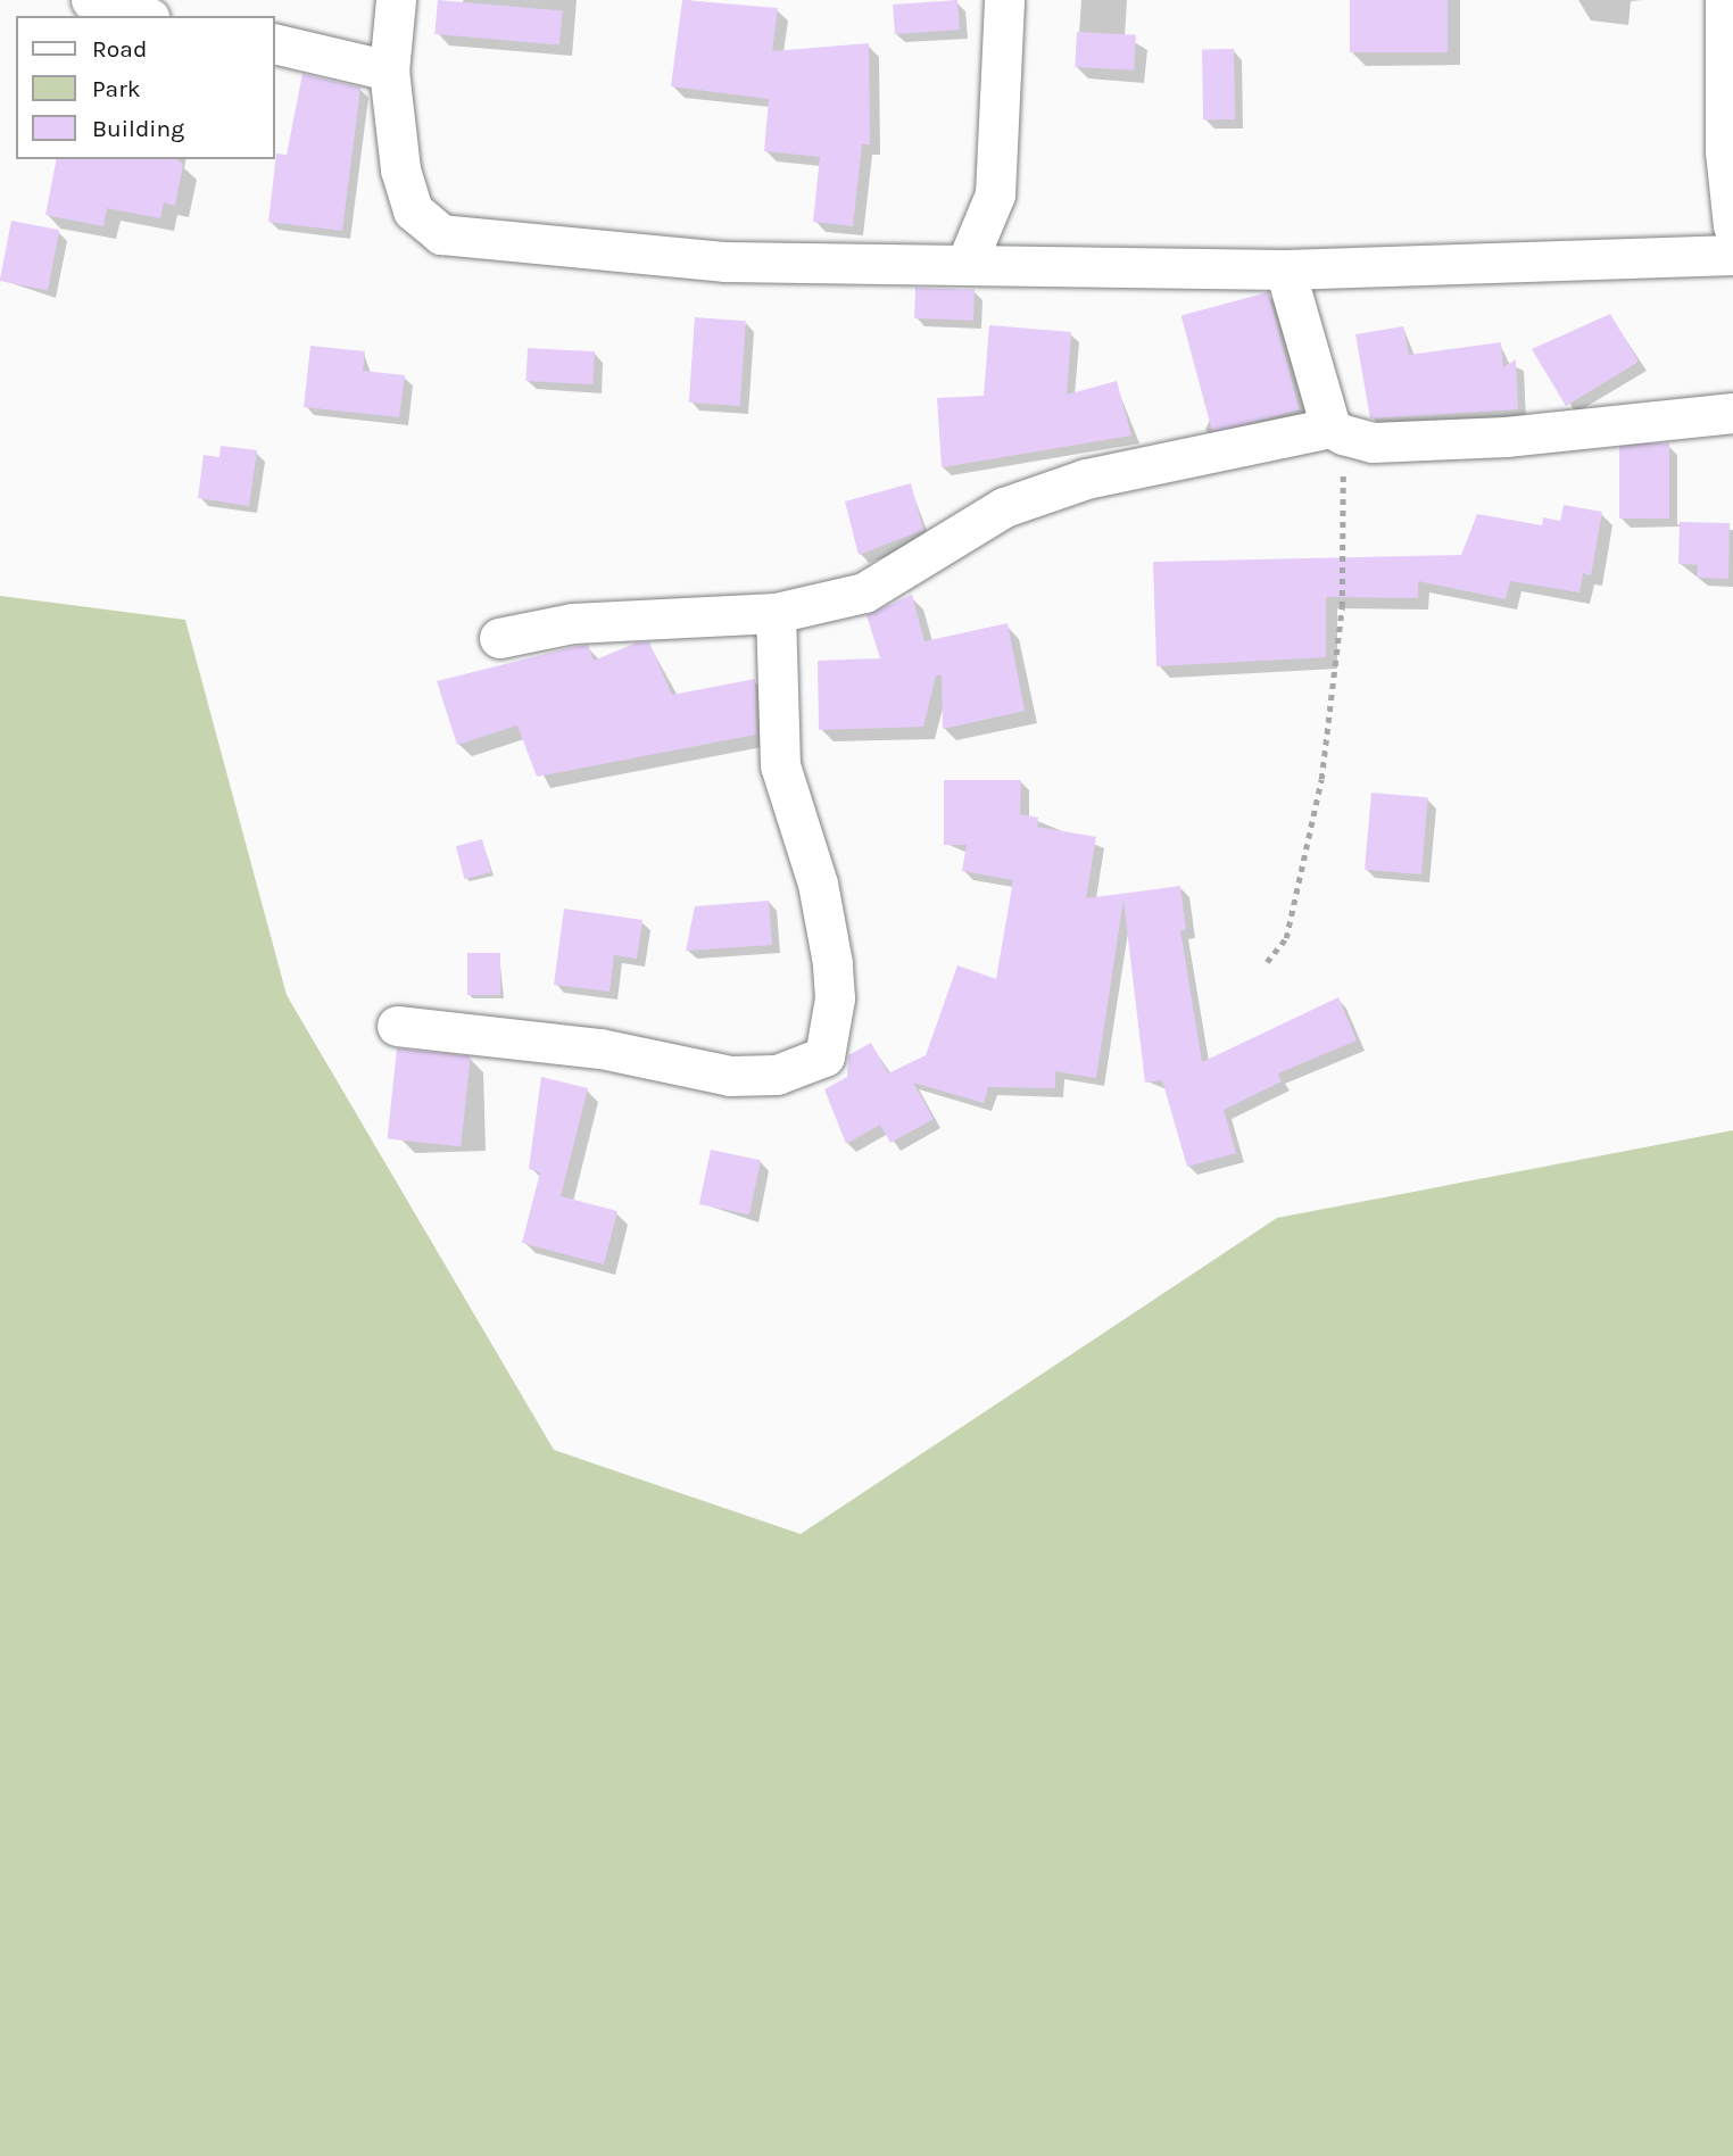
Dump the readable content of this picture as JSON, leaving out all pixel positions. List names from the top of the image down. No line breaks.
{"legend":["Road","Park","Building"]}
